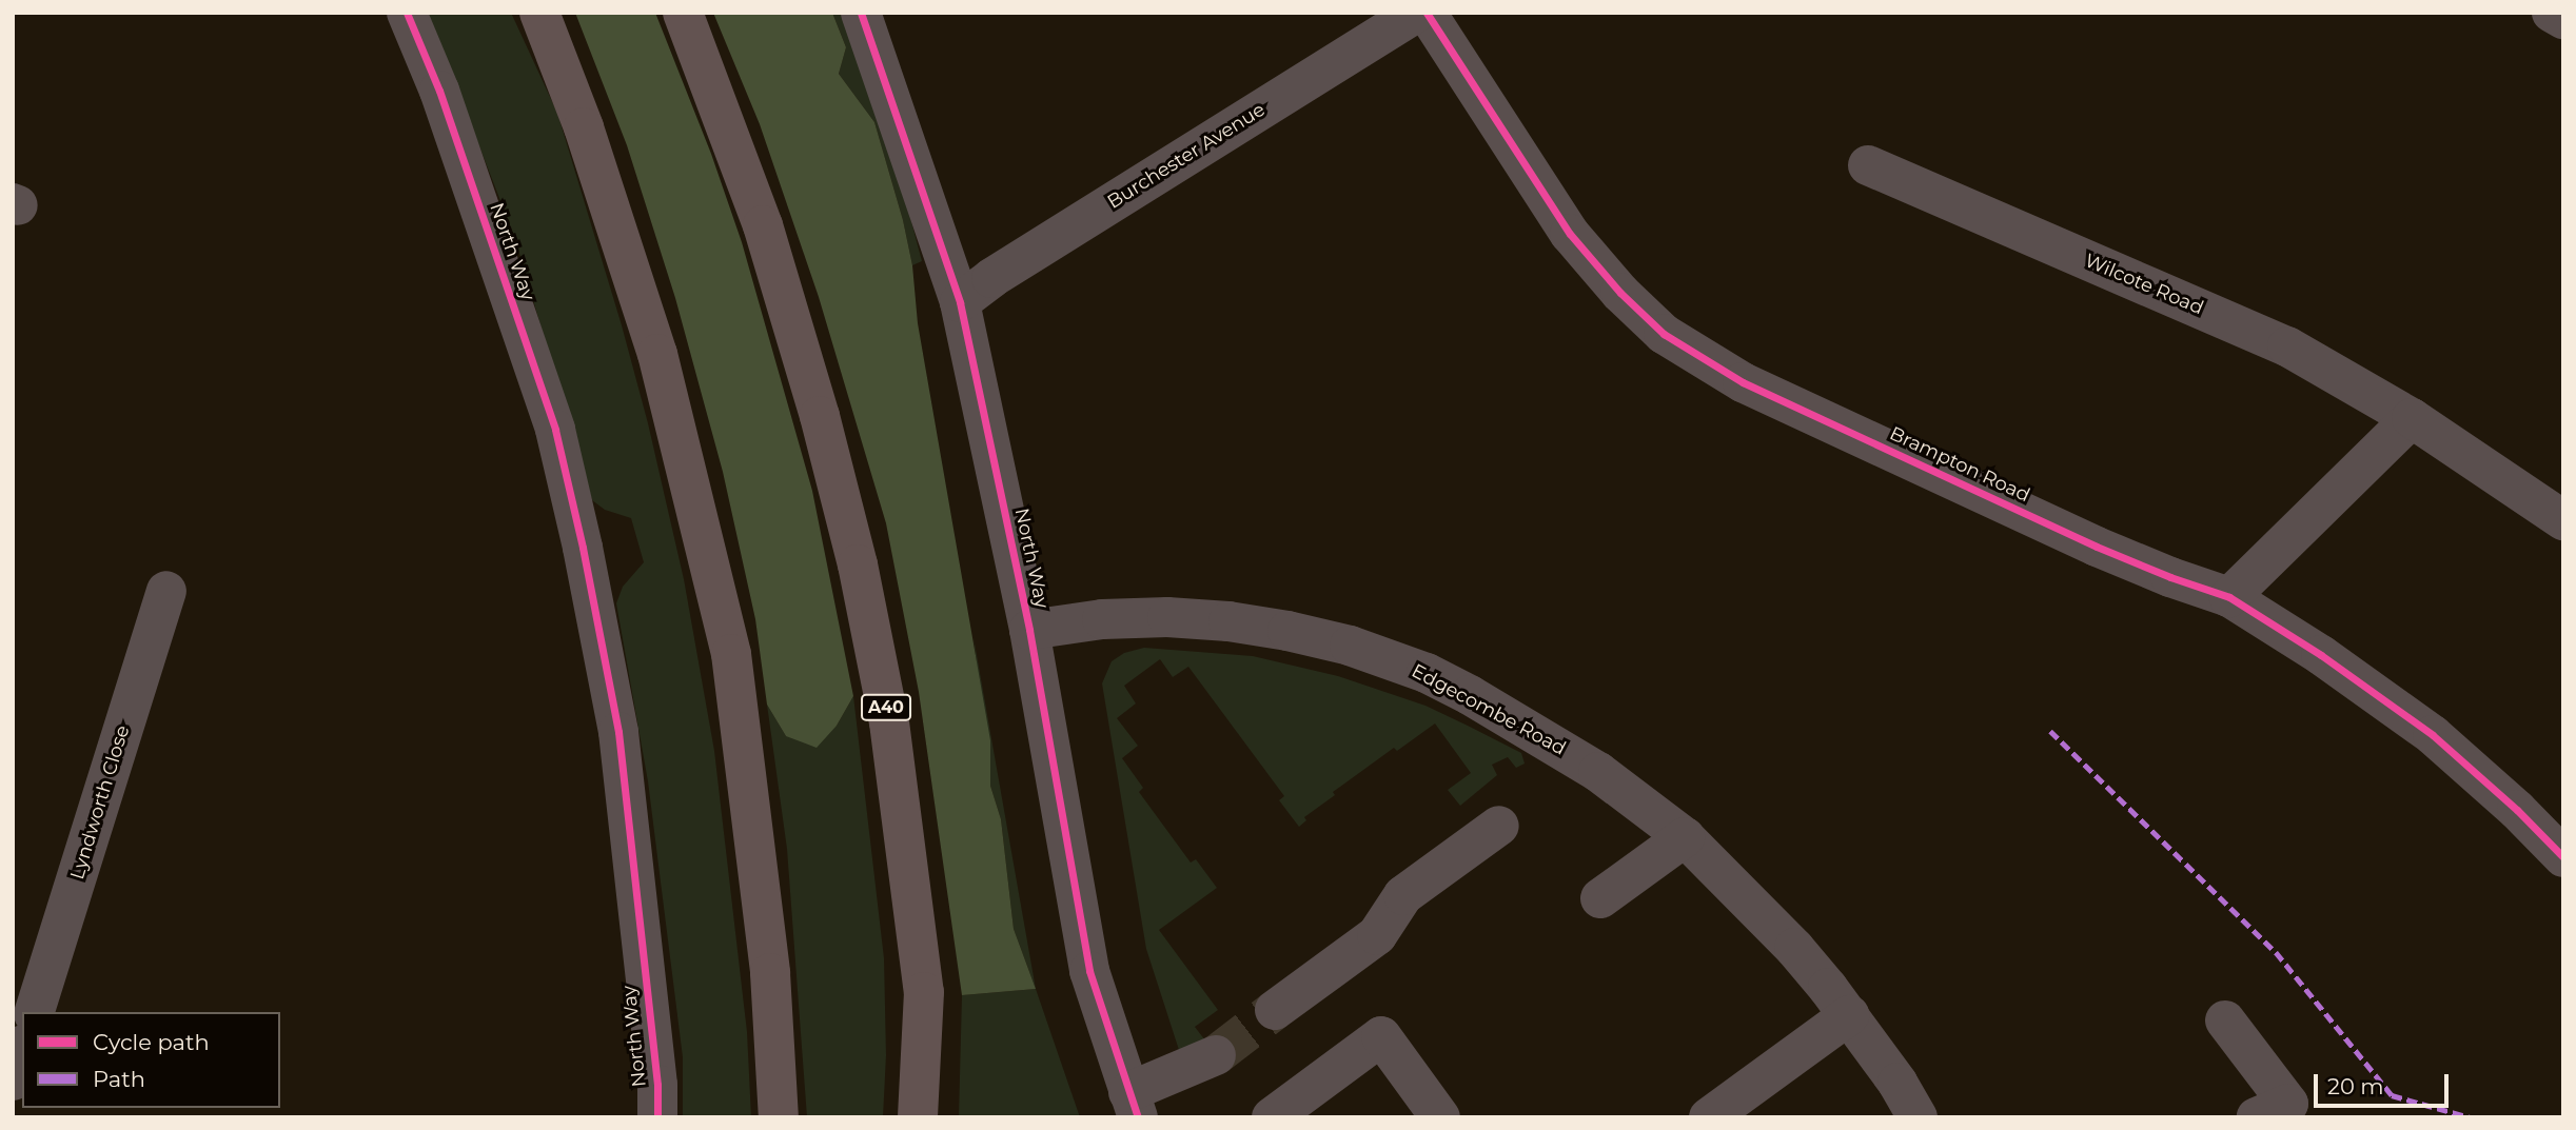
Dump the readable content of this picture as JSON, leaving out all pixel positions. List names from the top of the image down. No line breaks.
{"streets":{"highway":["A40"],"street":["Burchester Avenue","North Way","Wilcote Road","Brampton Road","Edgecombe Road","Lyndworth Close"]},"crossings":[["Burchester Avenue","North Way"],["North Way","Edgecombe Road"]],"legend":["Cycle path","Path"],"scale_bar":"20 m"}
